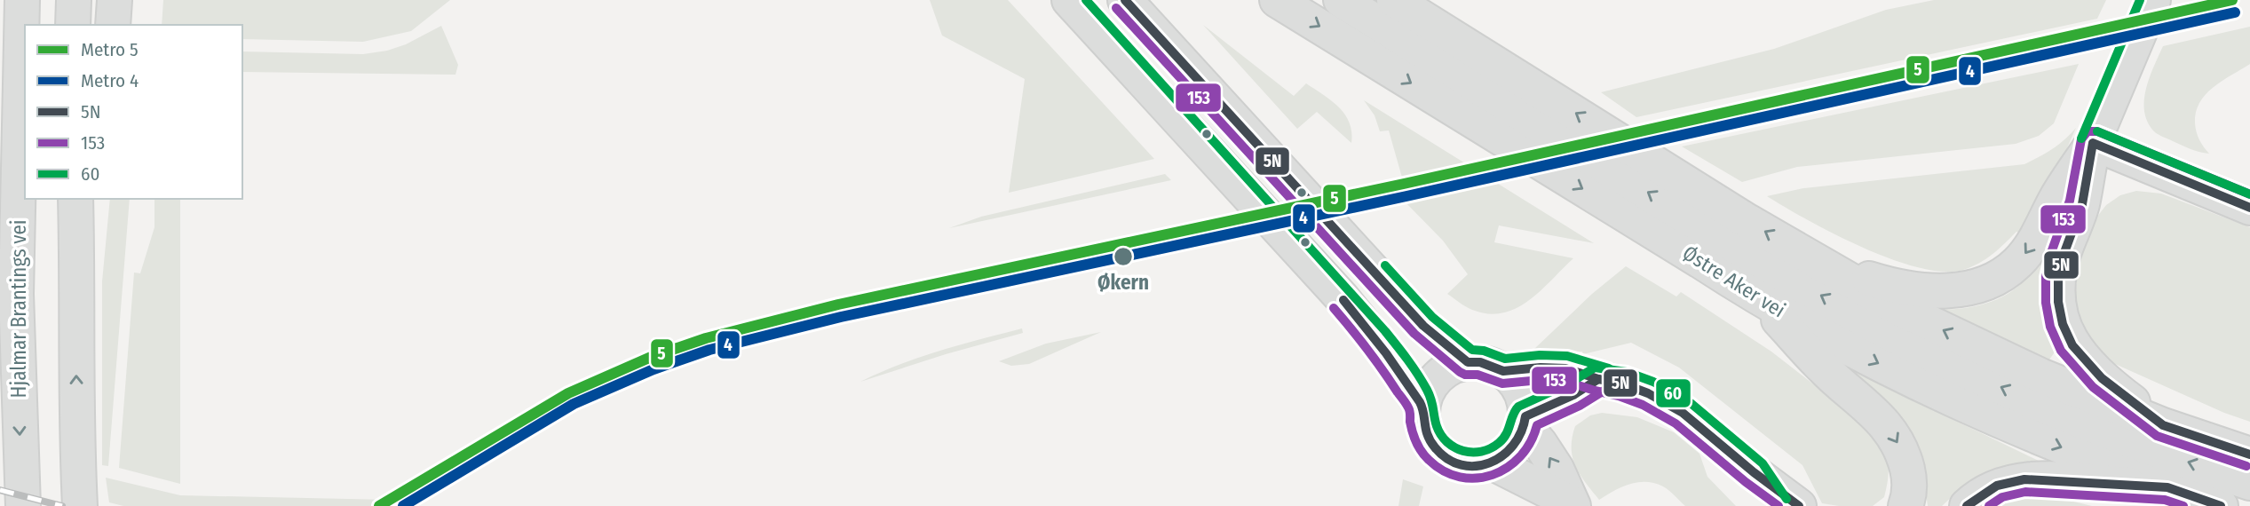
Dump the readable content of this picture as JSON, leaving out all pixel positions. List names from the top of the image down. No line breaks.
{"streets":{"main road":["Østre Aker vei","Hjalmar Brantings vei"]},"places":["Økern"],"lines":["metro line 5","transit line 5N","transit line 60","transit line 153","metro line 4"],"legend":["Metro 5","Metro 4","5N","153","60"]}
